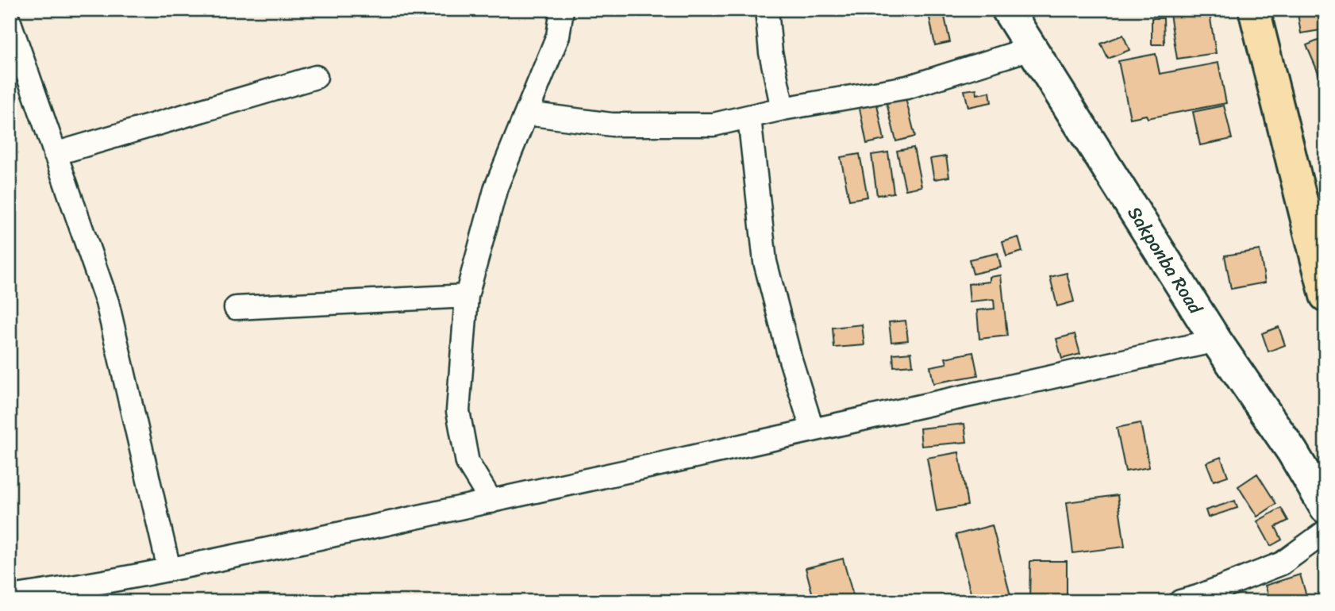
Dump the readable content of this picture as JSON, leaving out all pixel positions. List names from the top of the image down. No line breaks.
{"streets":{"main road":["Sakponba Road"]}}
